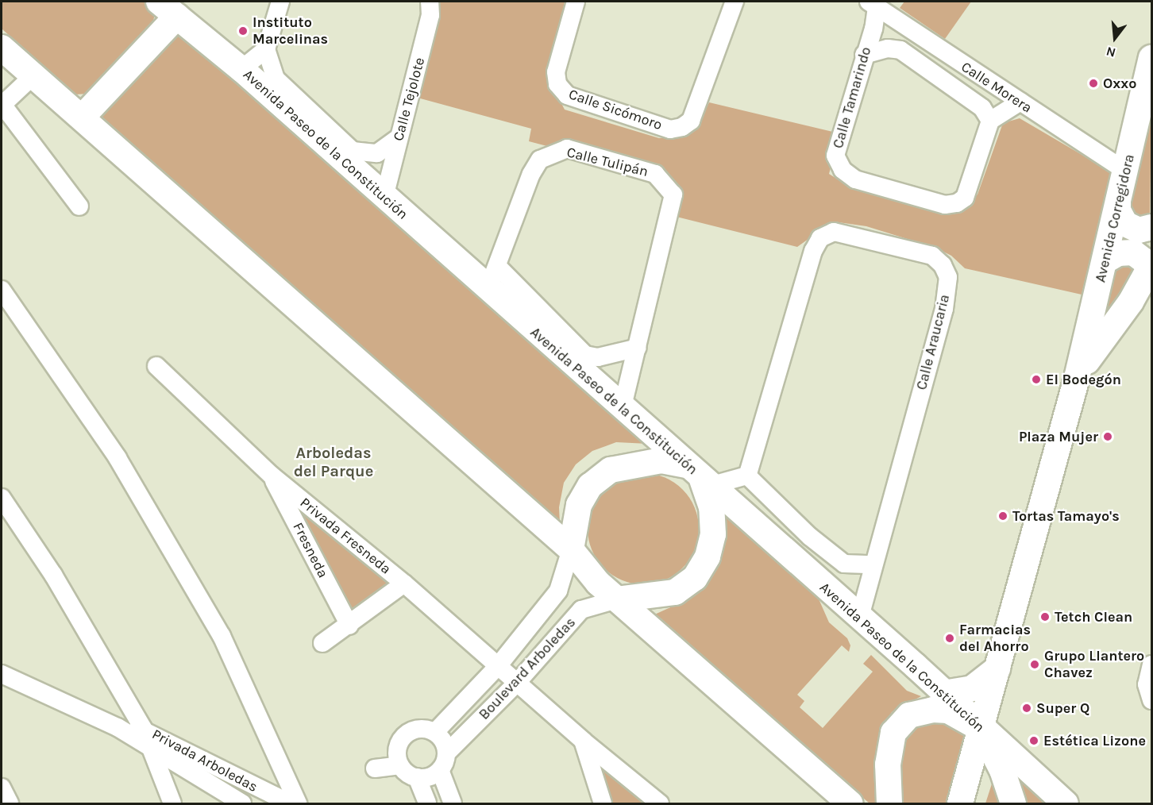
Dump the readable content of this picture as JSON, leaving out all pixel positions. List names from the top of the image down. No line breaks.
{"streets":{"street":["Calle Morera","Calle Tamarindo","Calle Tejolote","Calle Sicómoro","Avenida Paseo de la Constitución","Calle Tulipán","Avenida Corregidora","Calle Araucaria","Privada Fresneda","Fresneda","Boulevard Arboledas","Privada Arboledas"]},"crossings":[["Calle Morera","Calle Tamarindo"],["Calle Morera","Avenida Corregidora"],["Calle Tejolote","Avenida Paseo de la Constitución"],["Avenida Paseo de la Constitución","Calle Tulipán"],["Avenida Paseo de la Constitución","Avenida Corregidora"],["Avenida Paseo de la Constitución","Calle Araucaria"],["Avenida Paseo de la Constitución","Boulevard Arboledas"],["Privada Fresneda","Fresneda"],["Privada Fresneda","Boulevard Arboledas"]],"districts":["Arboledas del Parque"],"places":["Instituto Marcelinas","Oxxo","El Bodegón","Plaza Mujer","Tortas Tamayo's","Tetch Clean","Farmacias del Ahorro","Grupo Llantero Chavez","Super Q","Estética Lizone"],"north":"bottom"}
